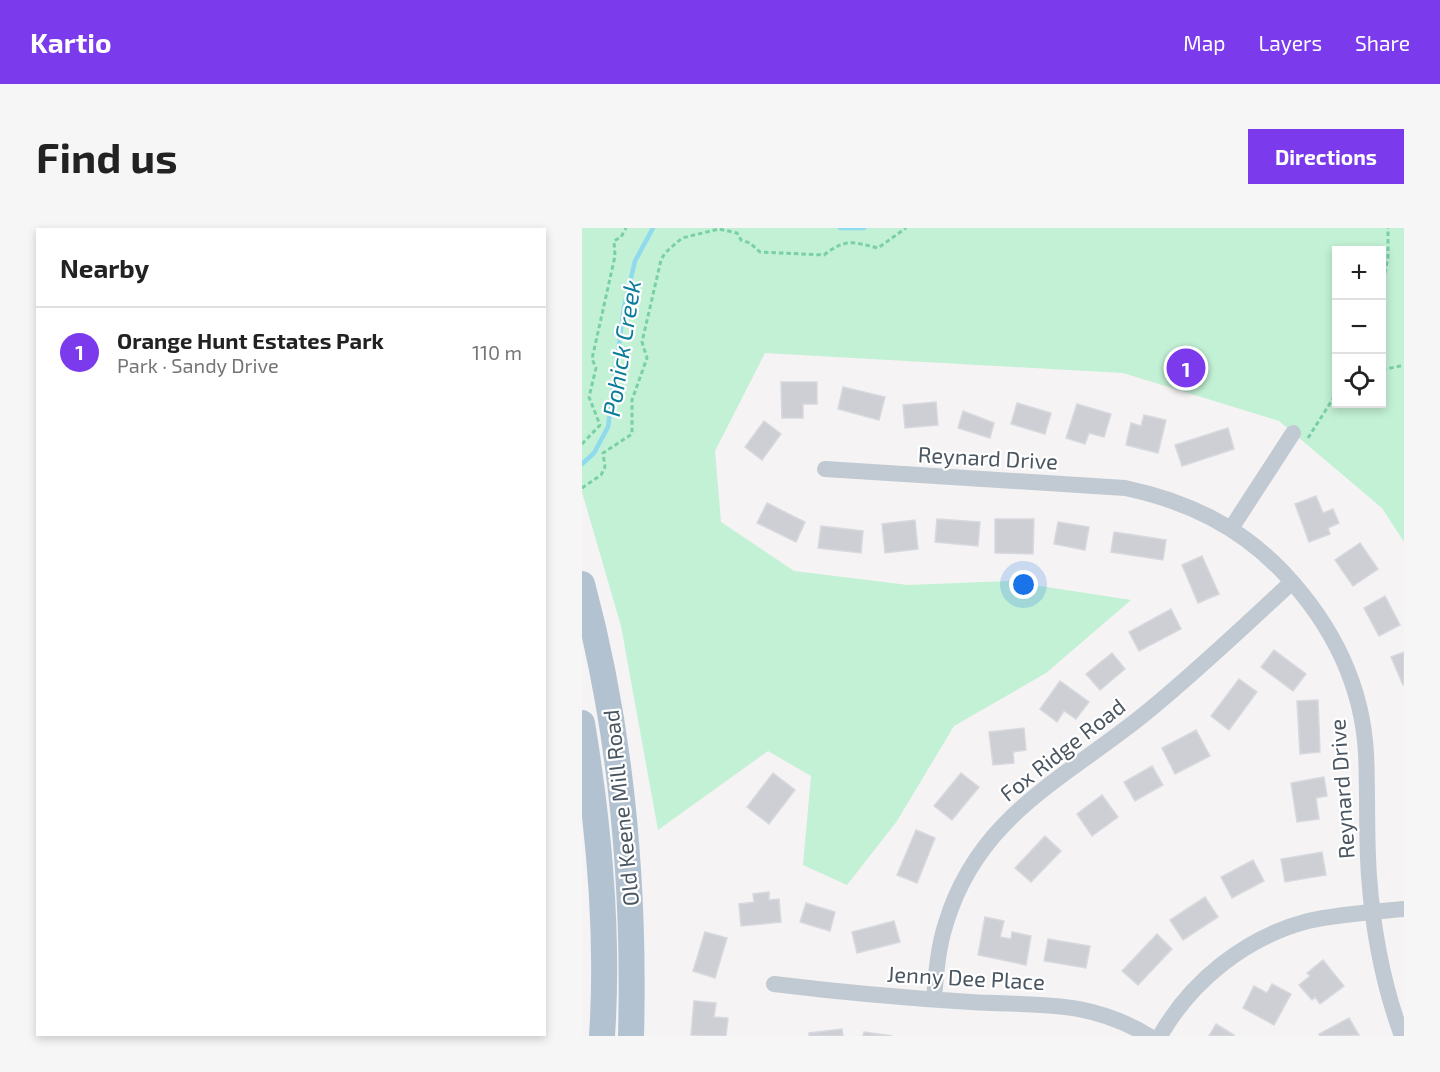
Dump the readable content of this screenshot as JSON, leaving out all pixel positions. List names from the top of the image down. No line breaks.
{"streets":{"main road":["Old Keene Mill Road"],"street":["Reynard Drive","Fox Ridge Road","Jenny Dee Place"]},"crossings":[["Reynard Drive","Fox Ridge Road"],["Fox Ridge Road","Jenny Dee Place"]],"water":["Pohick Creek"],"page":{"header":"Kartio","nav":["Map","Layers","Share"],"buttons":"Directions","title":"Find us","heading":"Nearby","map_buttons":["+","−"],"list":[{"mark":"1","name":"Orange Hunt Estates Park","note":"Park · Sandy Drive","value":"110 m"}],"pins":"1"}}
